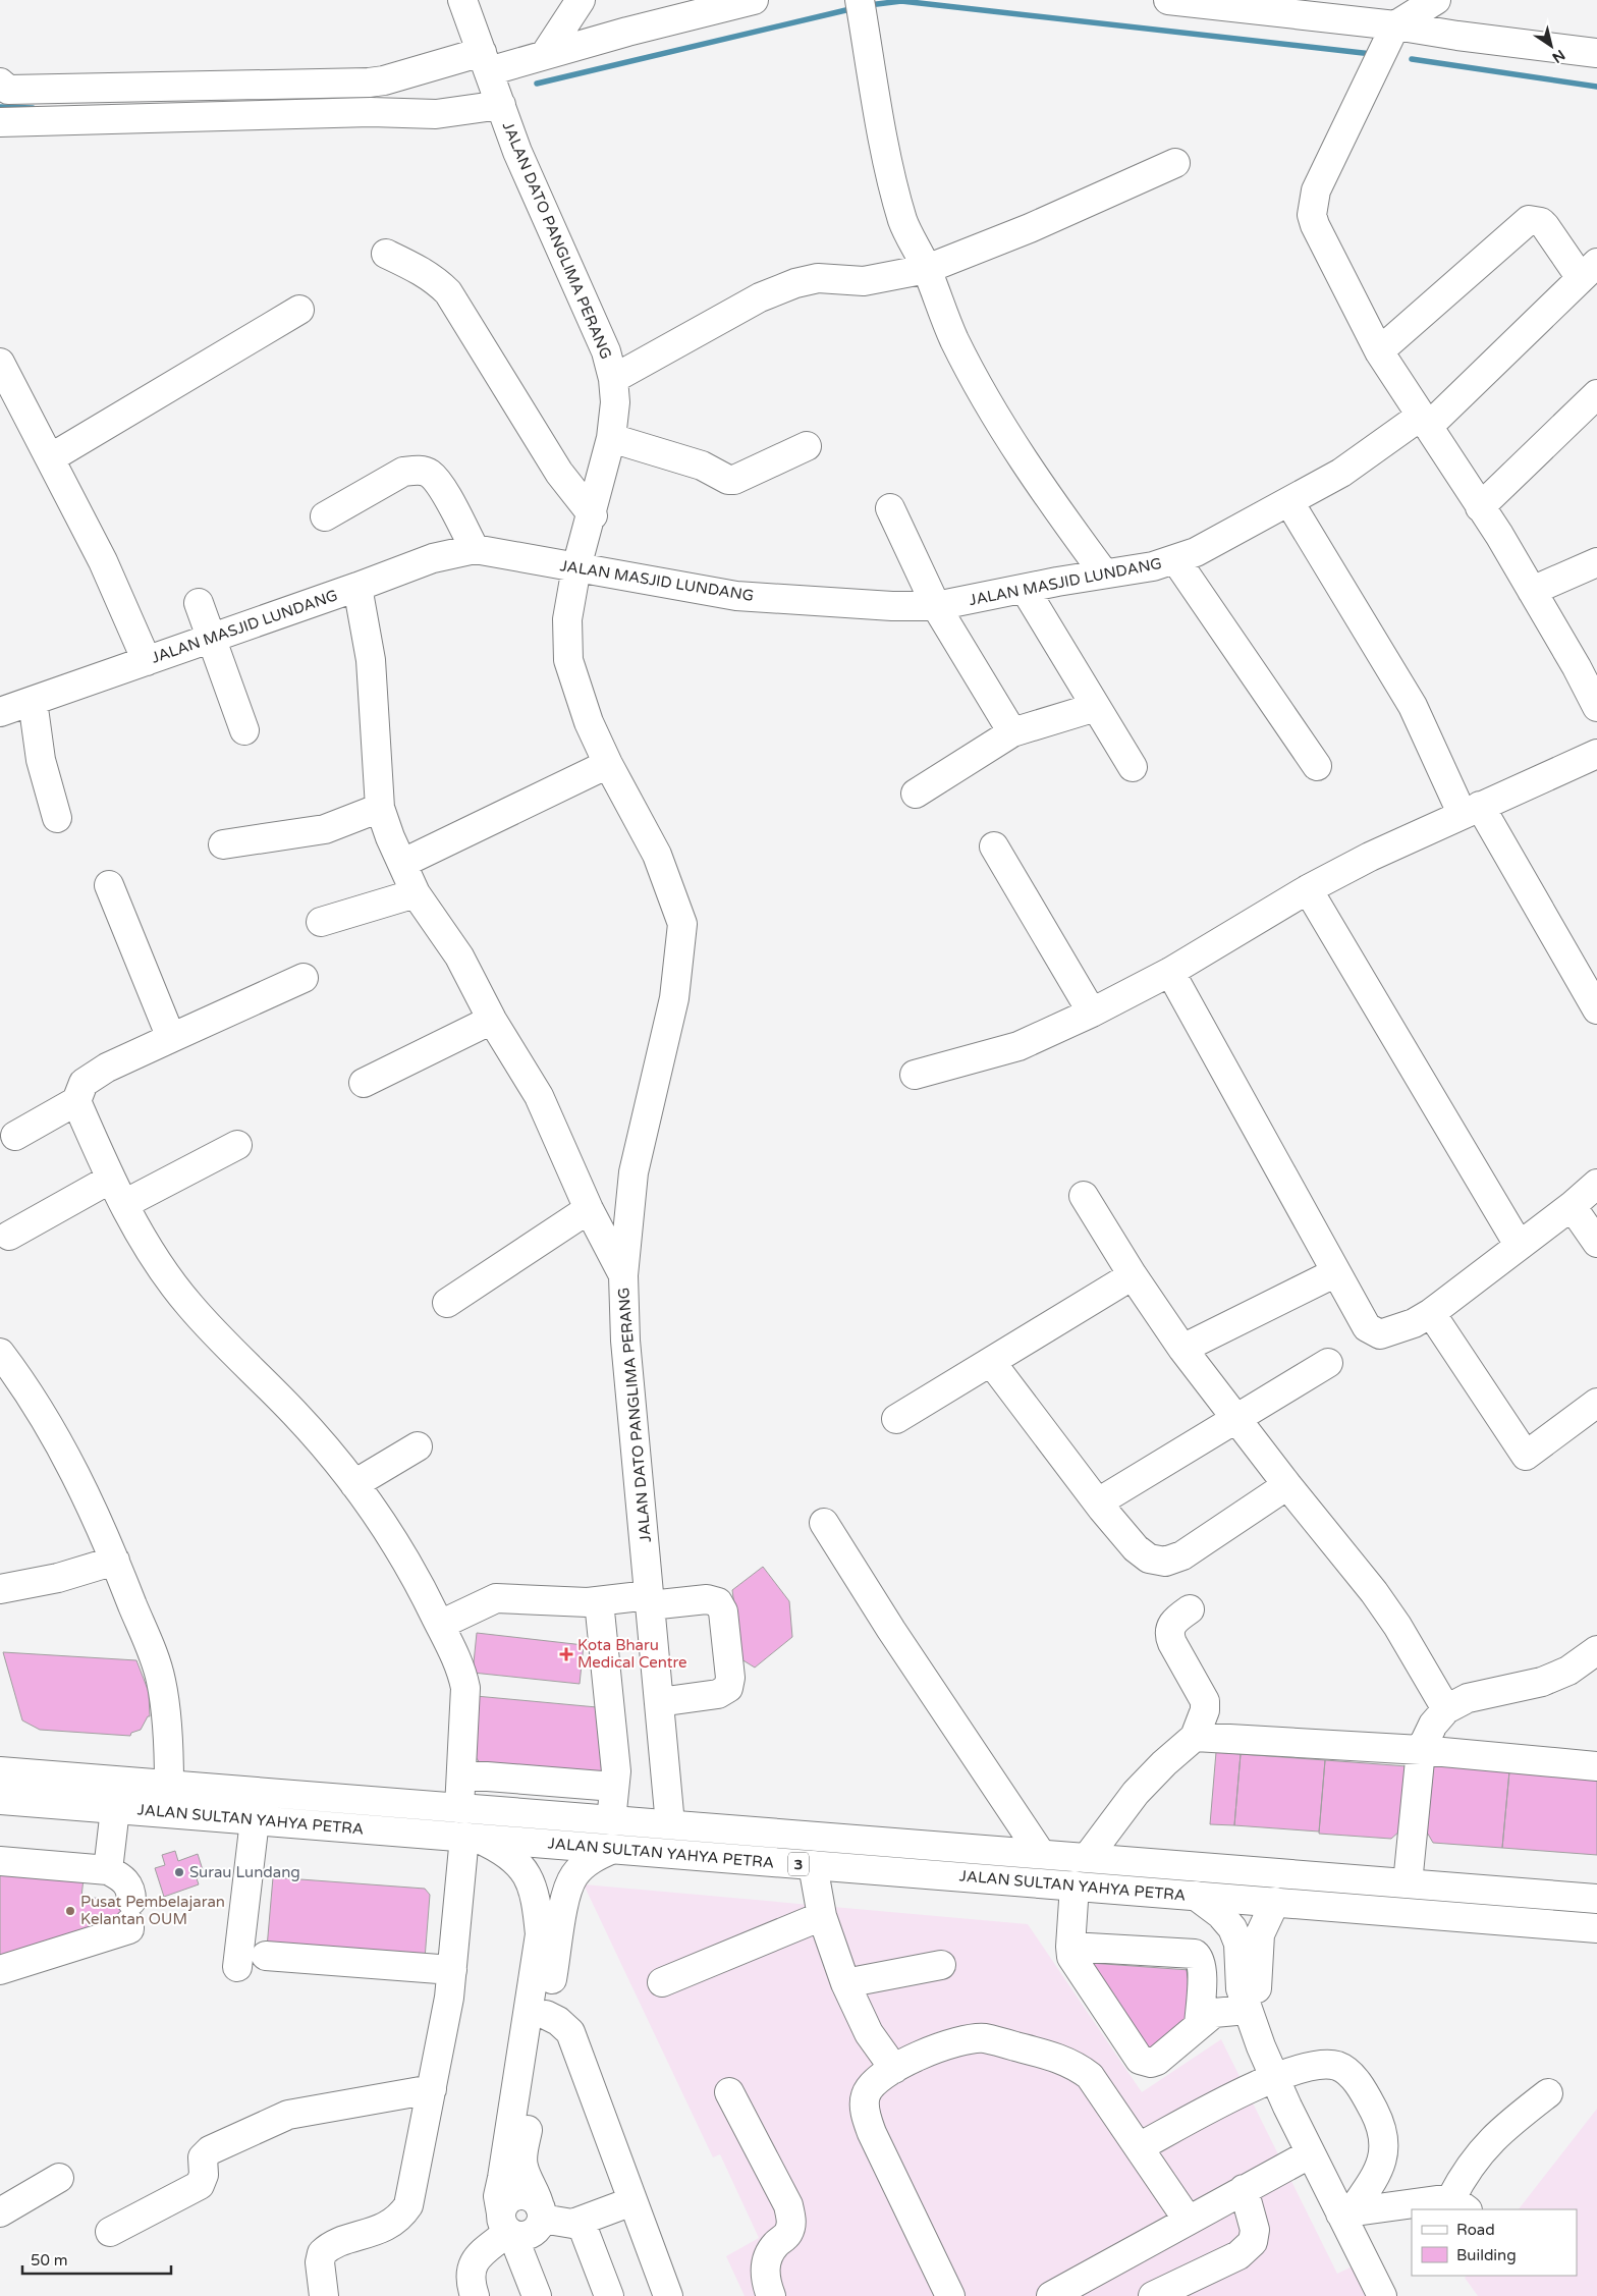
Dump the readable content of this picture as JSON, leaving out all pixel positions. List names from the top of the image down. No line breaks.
{"streets":{"main road":["JALAN DATO PANGLIMA PERANG","JALAN MASJID LUNDANG","JALAN SULTAN YAHYA PETRA","3"]},"crossings":[["JALAN DATO PANGLIMA PERANG","JALAN MASJID LUNDANG"],["JALAN DATO PANGLIMA PERANG","JALAN SULTAN YAHYA PETRA"]],"places":{"health":["Kota Bharu Medical Centre"],"other":["Surau Lundang","Pusat Pembelajaran Kelantan OUM"]},"legend":["Road","Building"],"scale_bar":"50 m","north":"bottom right"}
